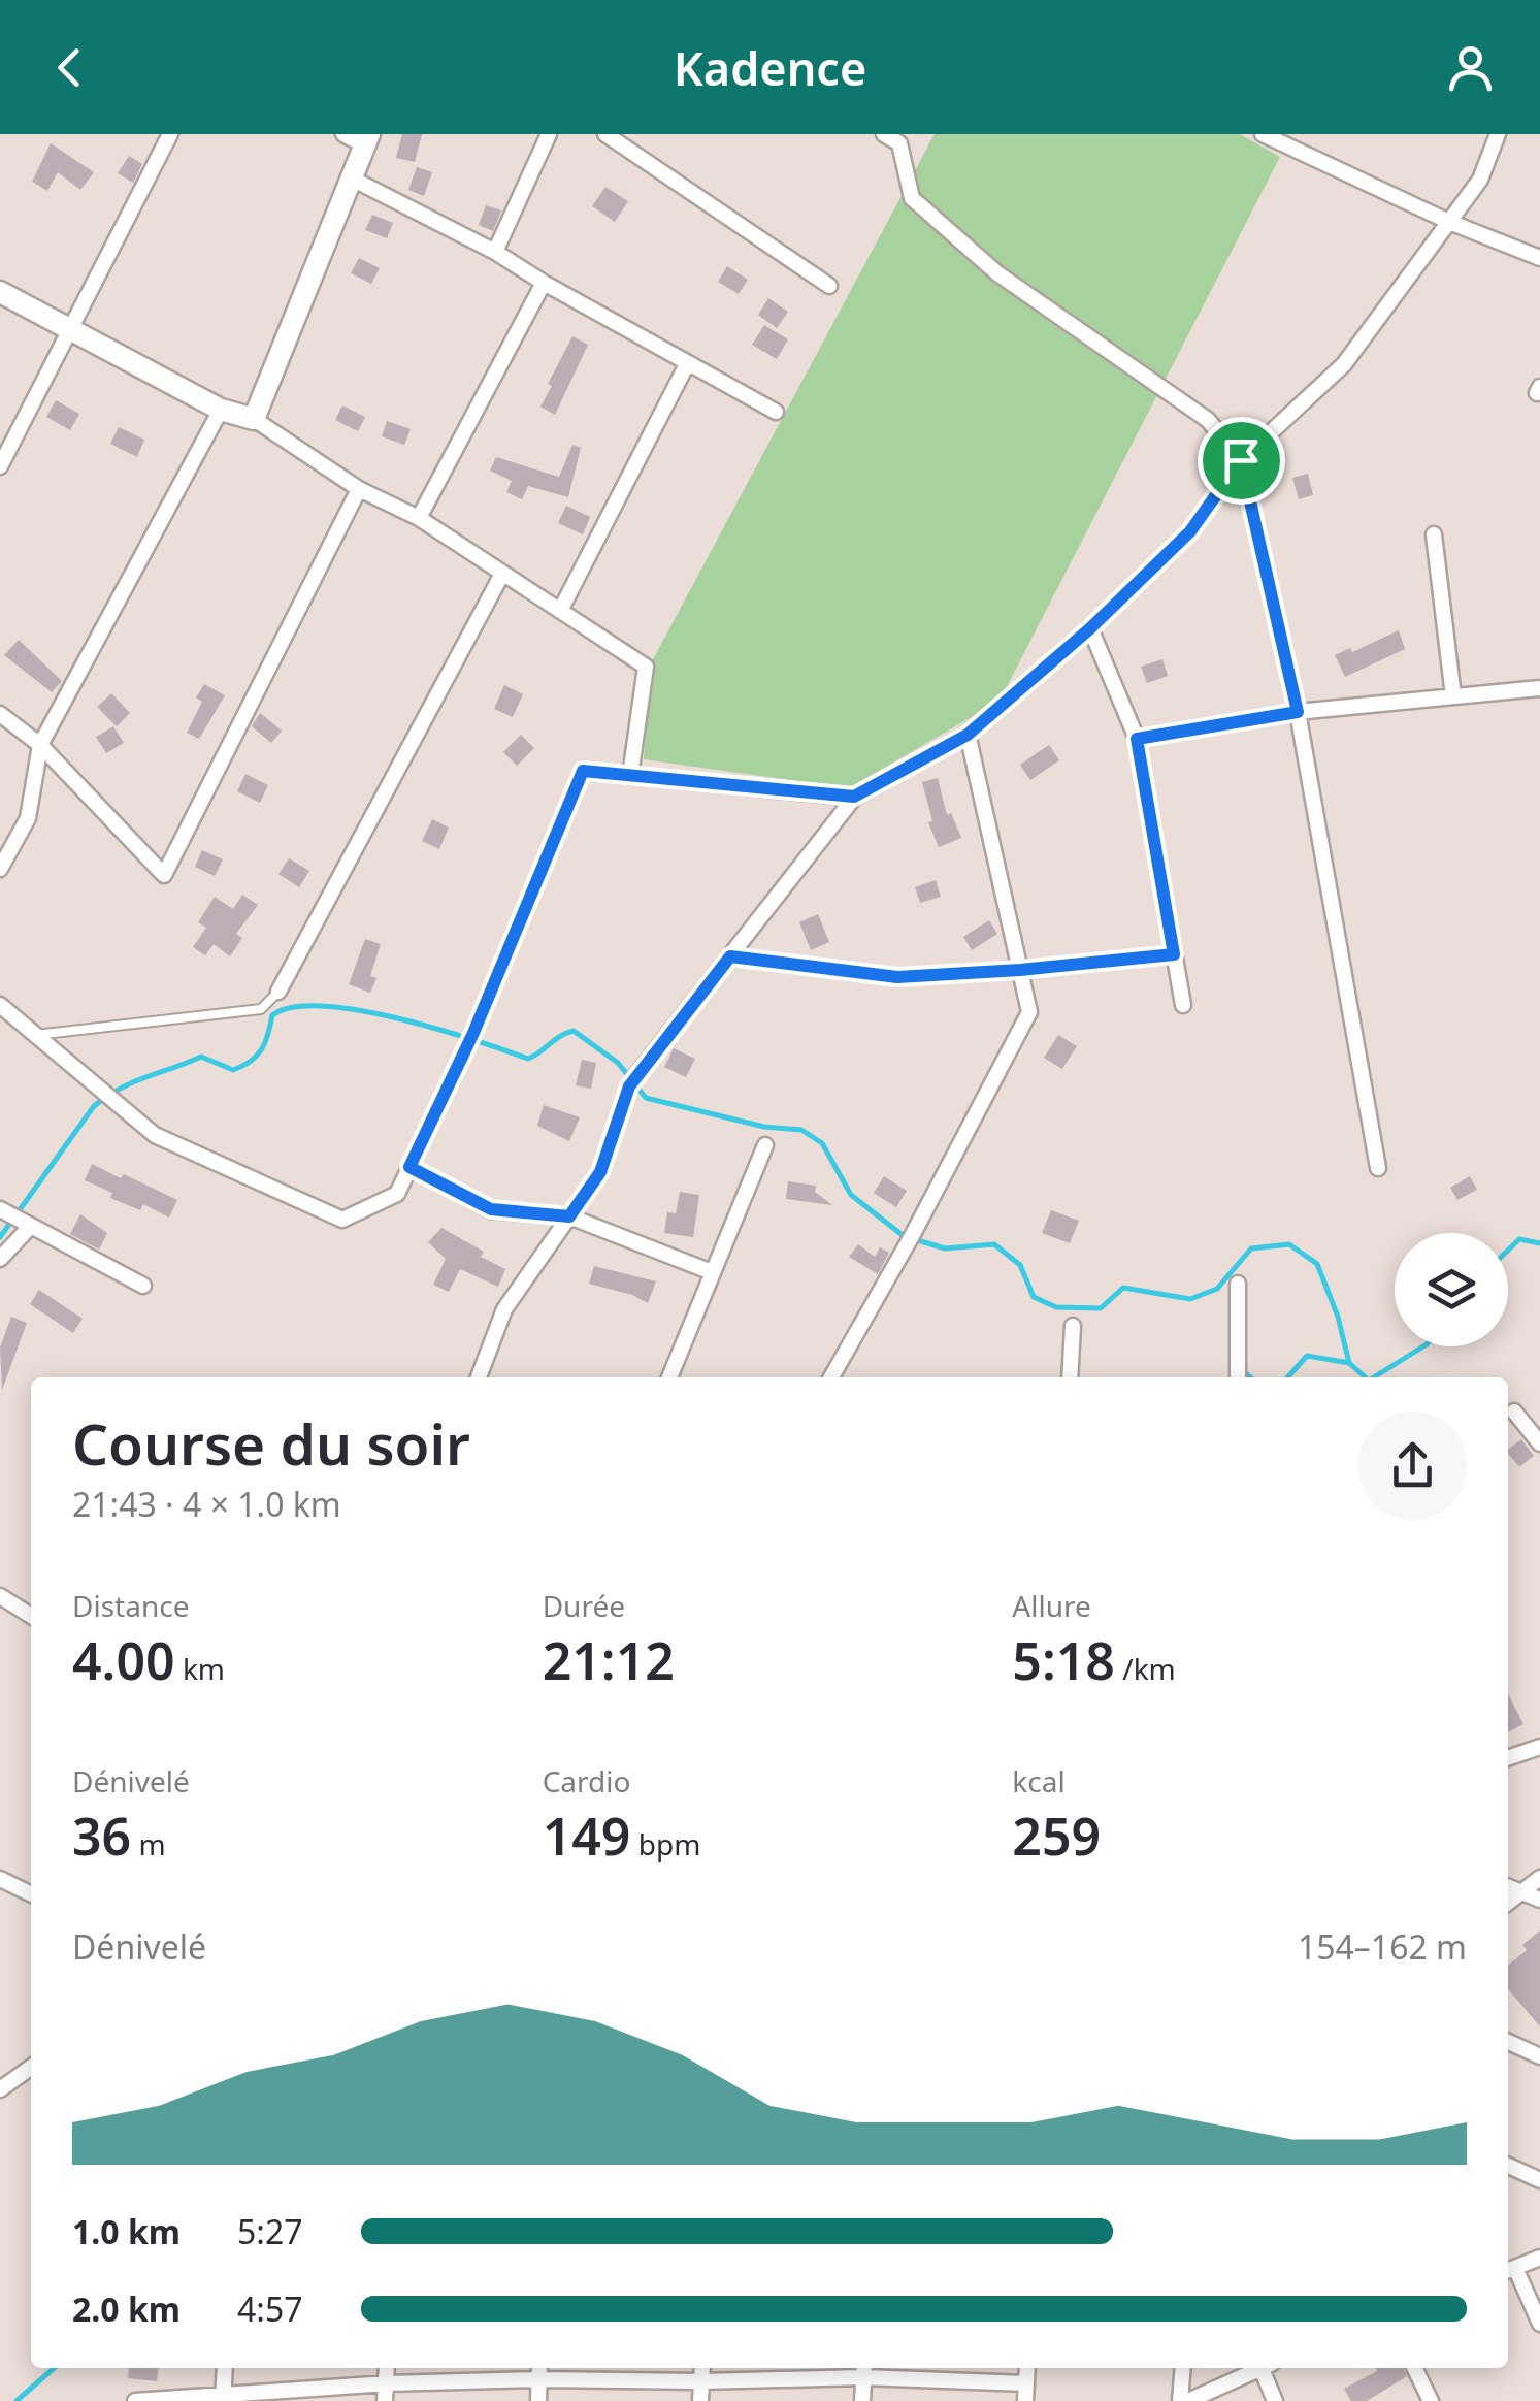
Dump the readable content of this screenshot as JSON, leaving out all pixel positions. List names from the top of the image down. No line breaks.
{"page":{"header":"Kadence","heading":["Course du soir","21:43 · 4 × 1.0 km"],"stats":[["Distance","4.00 km"],["Durée","21:12"],["Allure","5:18 /km"],["Dénivelé","36 m"],["Cardio","149 bpm"],["kcal","259"]],"chart":["Dénivelé","154–162 m"],"list":[{"name":"1.0 km","note":"5:27"},{"name":"2.0 km","note":"4:57"}]}}
